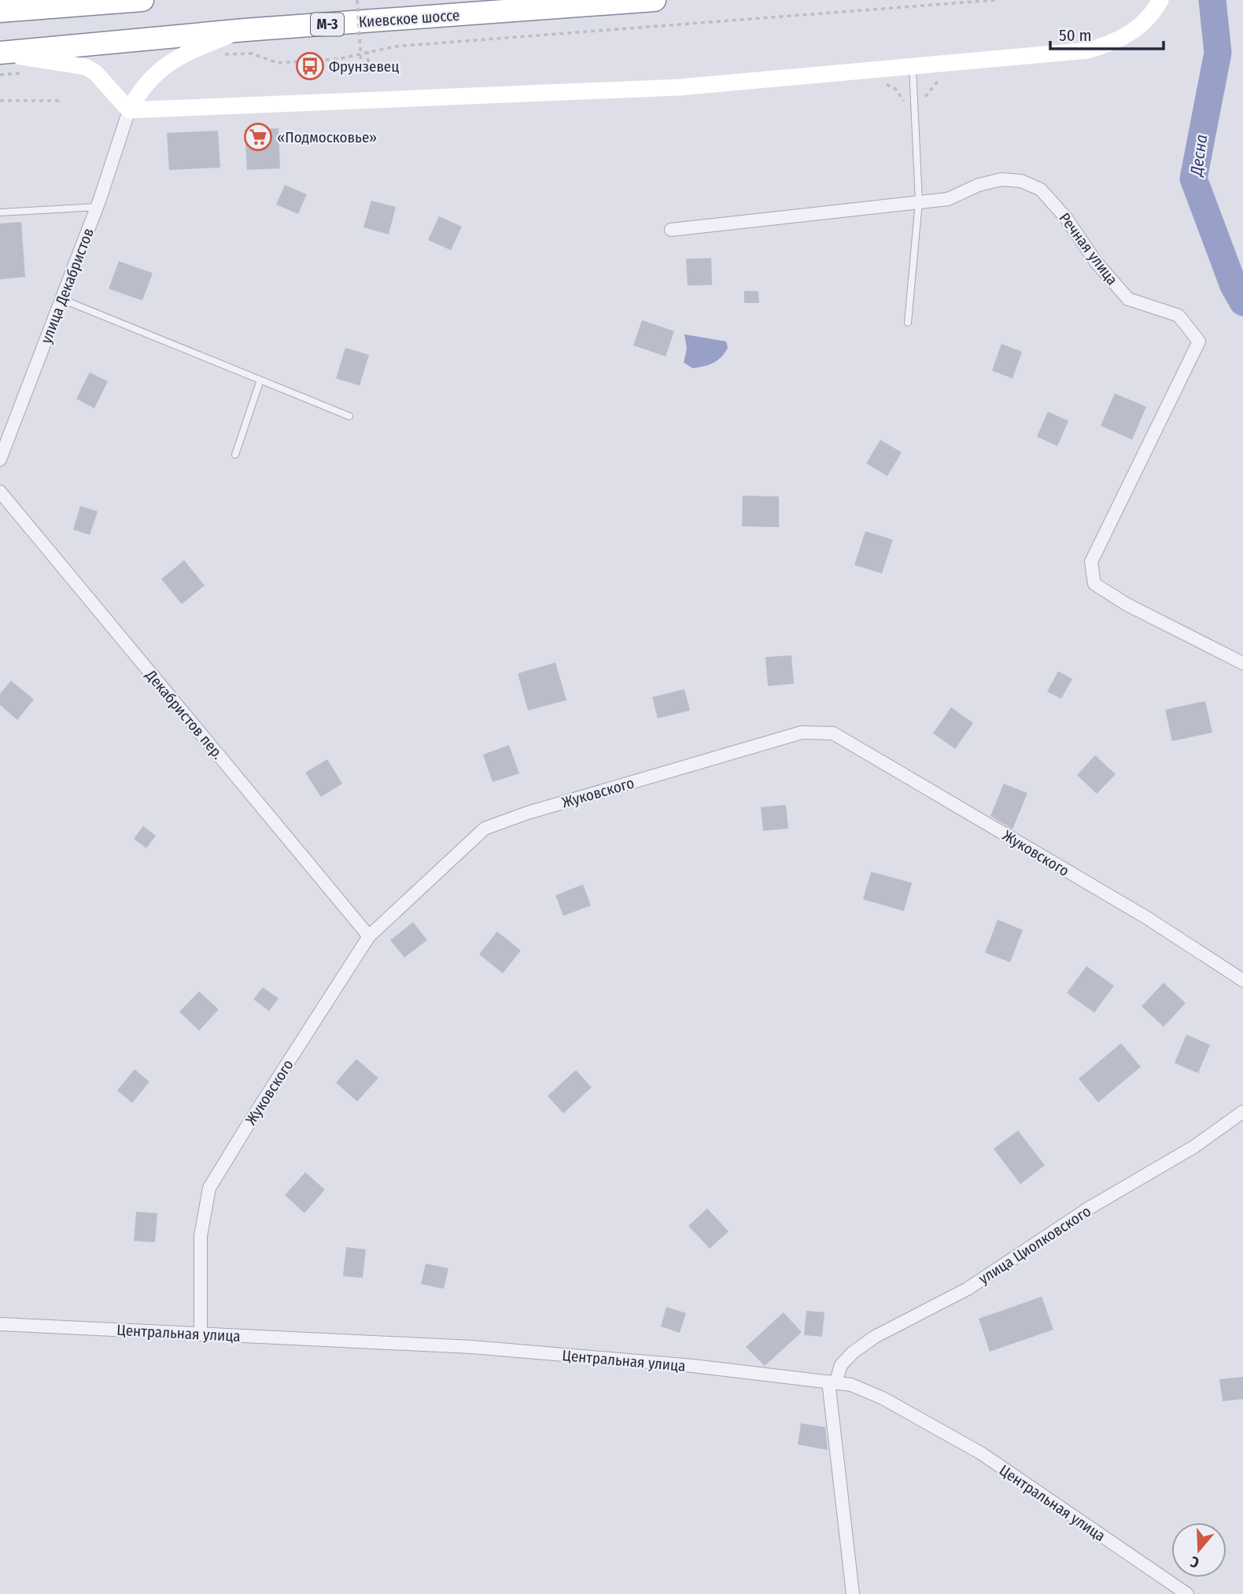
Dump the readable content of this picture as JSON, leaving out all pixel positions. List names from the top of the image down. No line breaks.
{"streets":{"highway":["Киевское шоссе","М-3"],"street":["Речная улица","улица Декабристов","Декабристов пер.","Жуковского","улица Циолковского","Центральная улица"]},"crossings":[["Декабристов пер.","Жуковского"],["Жуковского","Центральная улица"],["улица Циолковского","Центральная улица"]],"water":["Десна"],"places":{"bus stop":["Фрунзевец"],"supermarket":["«Подмосковье»"]},"scale_bar":"50 m","north":"bottom"}
